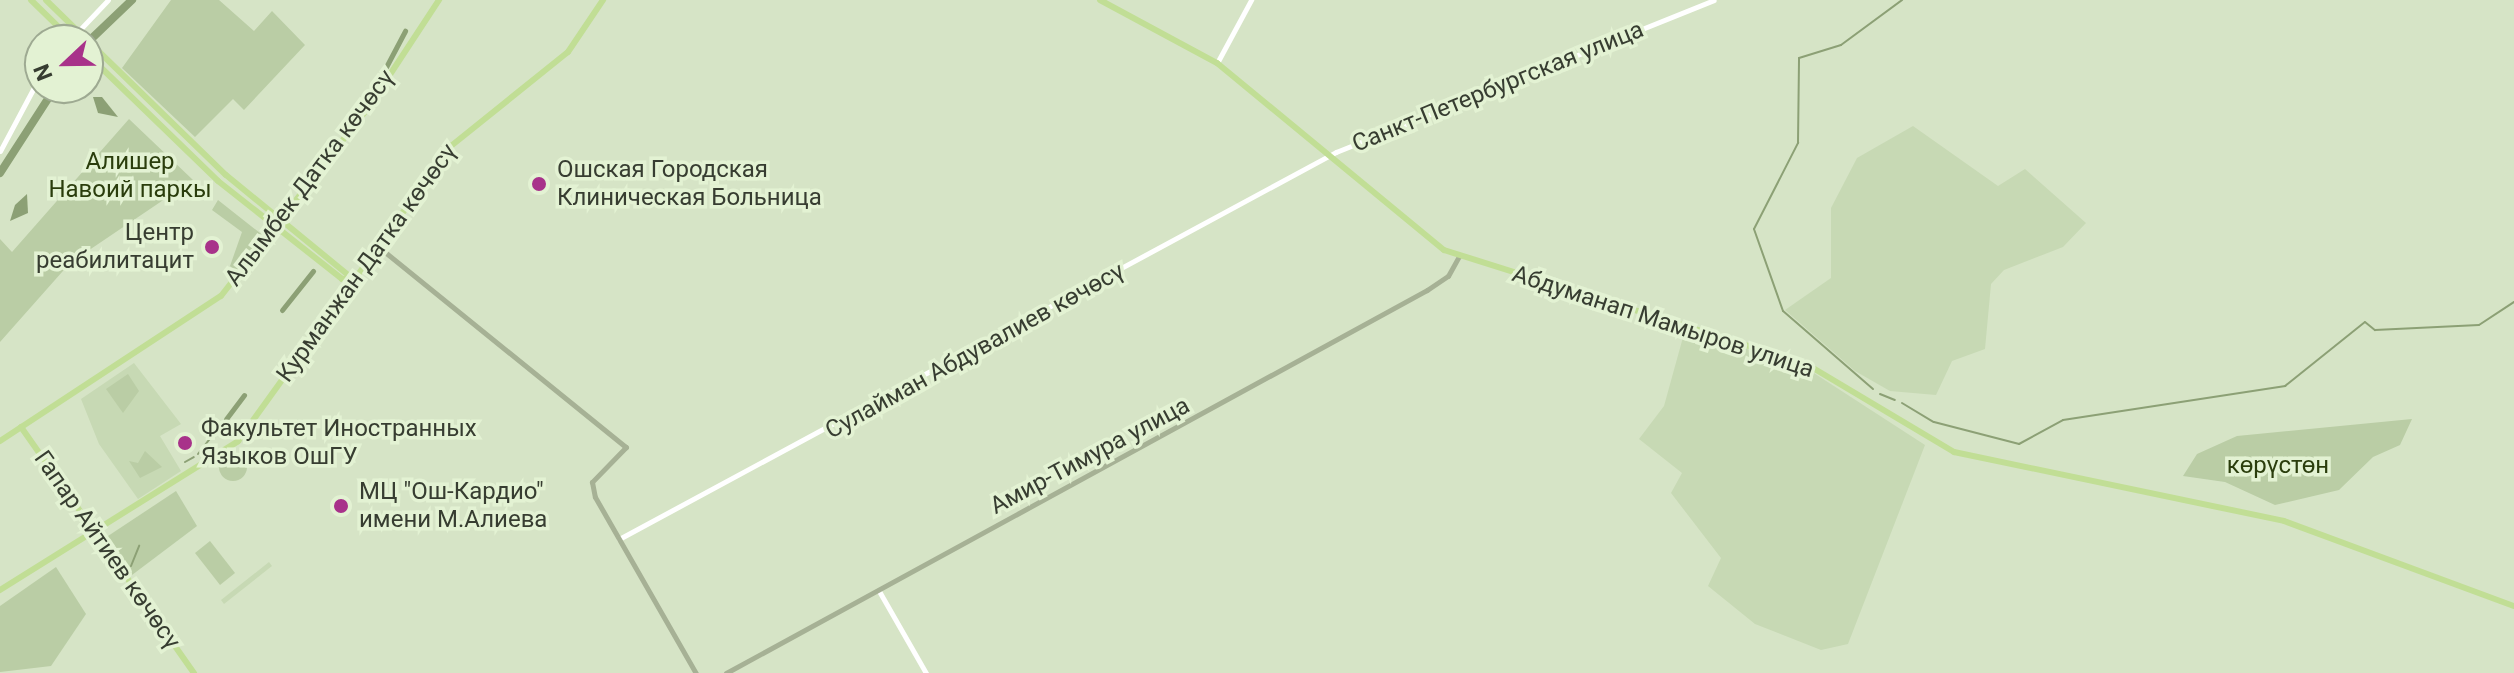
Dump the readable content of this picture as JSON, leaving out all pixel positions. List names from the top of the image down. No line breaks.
{"streets":{"main road":["Алымбек Датка көчөсү","Курманжан Датка көчөсү","Абдуманап Мамыров улица","Амир-Тимура улица","Гапар Айтиев көчөсү"],"street":["Санкт-Петербургская улица","Сулайман Абдувалиев көчөсү"]},"crossings":[["Санкт-Петербургская улица","Абдуманап Мамыров улица"],["Санкт-Петербургская улица","Сулайман Абдувалиев көчөсү"],["Алымбек Датка көчөсү","Гапар Айтиев көчөсү"],["Курманжан Датка көчөсү","Гапар Айтиев көчөсү"],["Абдуманап Мамыров улица","Сулайман Абдувалиев көчөсү"],["Абдуманап Мамыров улица","Амир-Тимура улица"]],"parks":["Алишер Навоий паркы","көрүстөн"],"places":["Ошская Городская Клиническая Больница","Центр реабилитацит","Факультет Иностранных Языков ОшГУ","МЦ \"Ош-Кардио\" имени М.Алиева"],"north":"left"}
